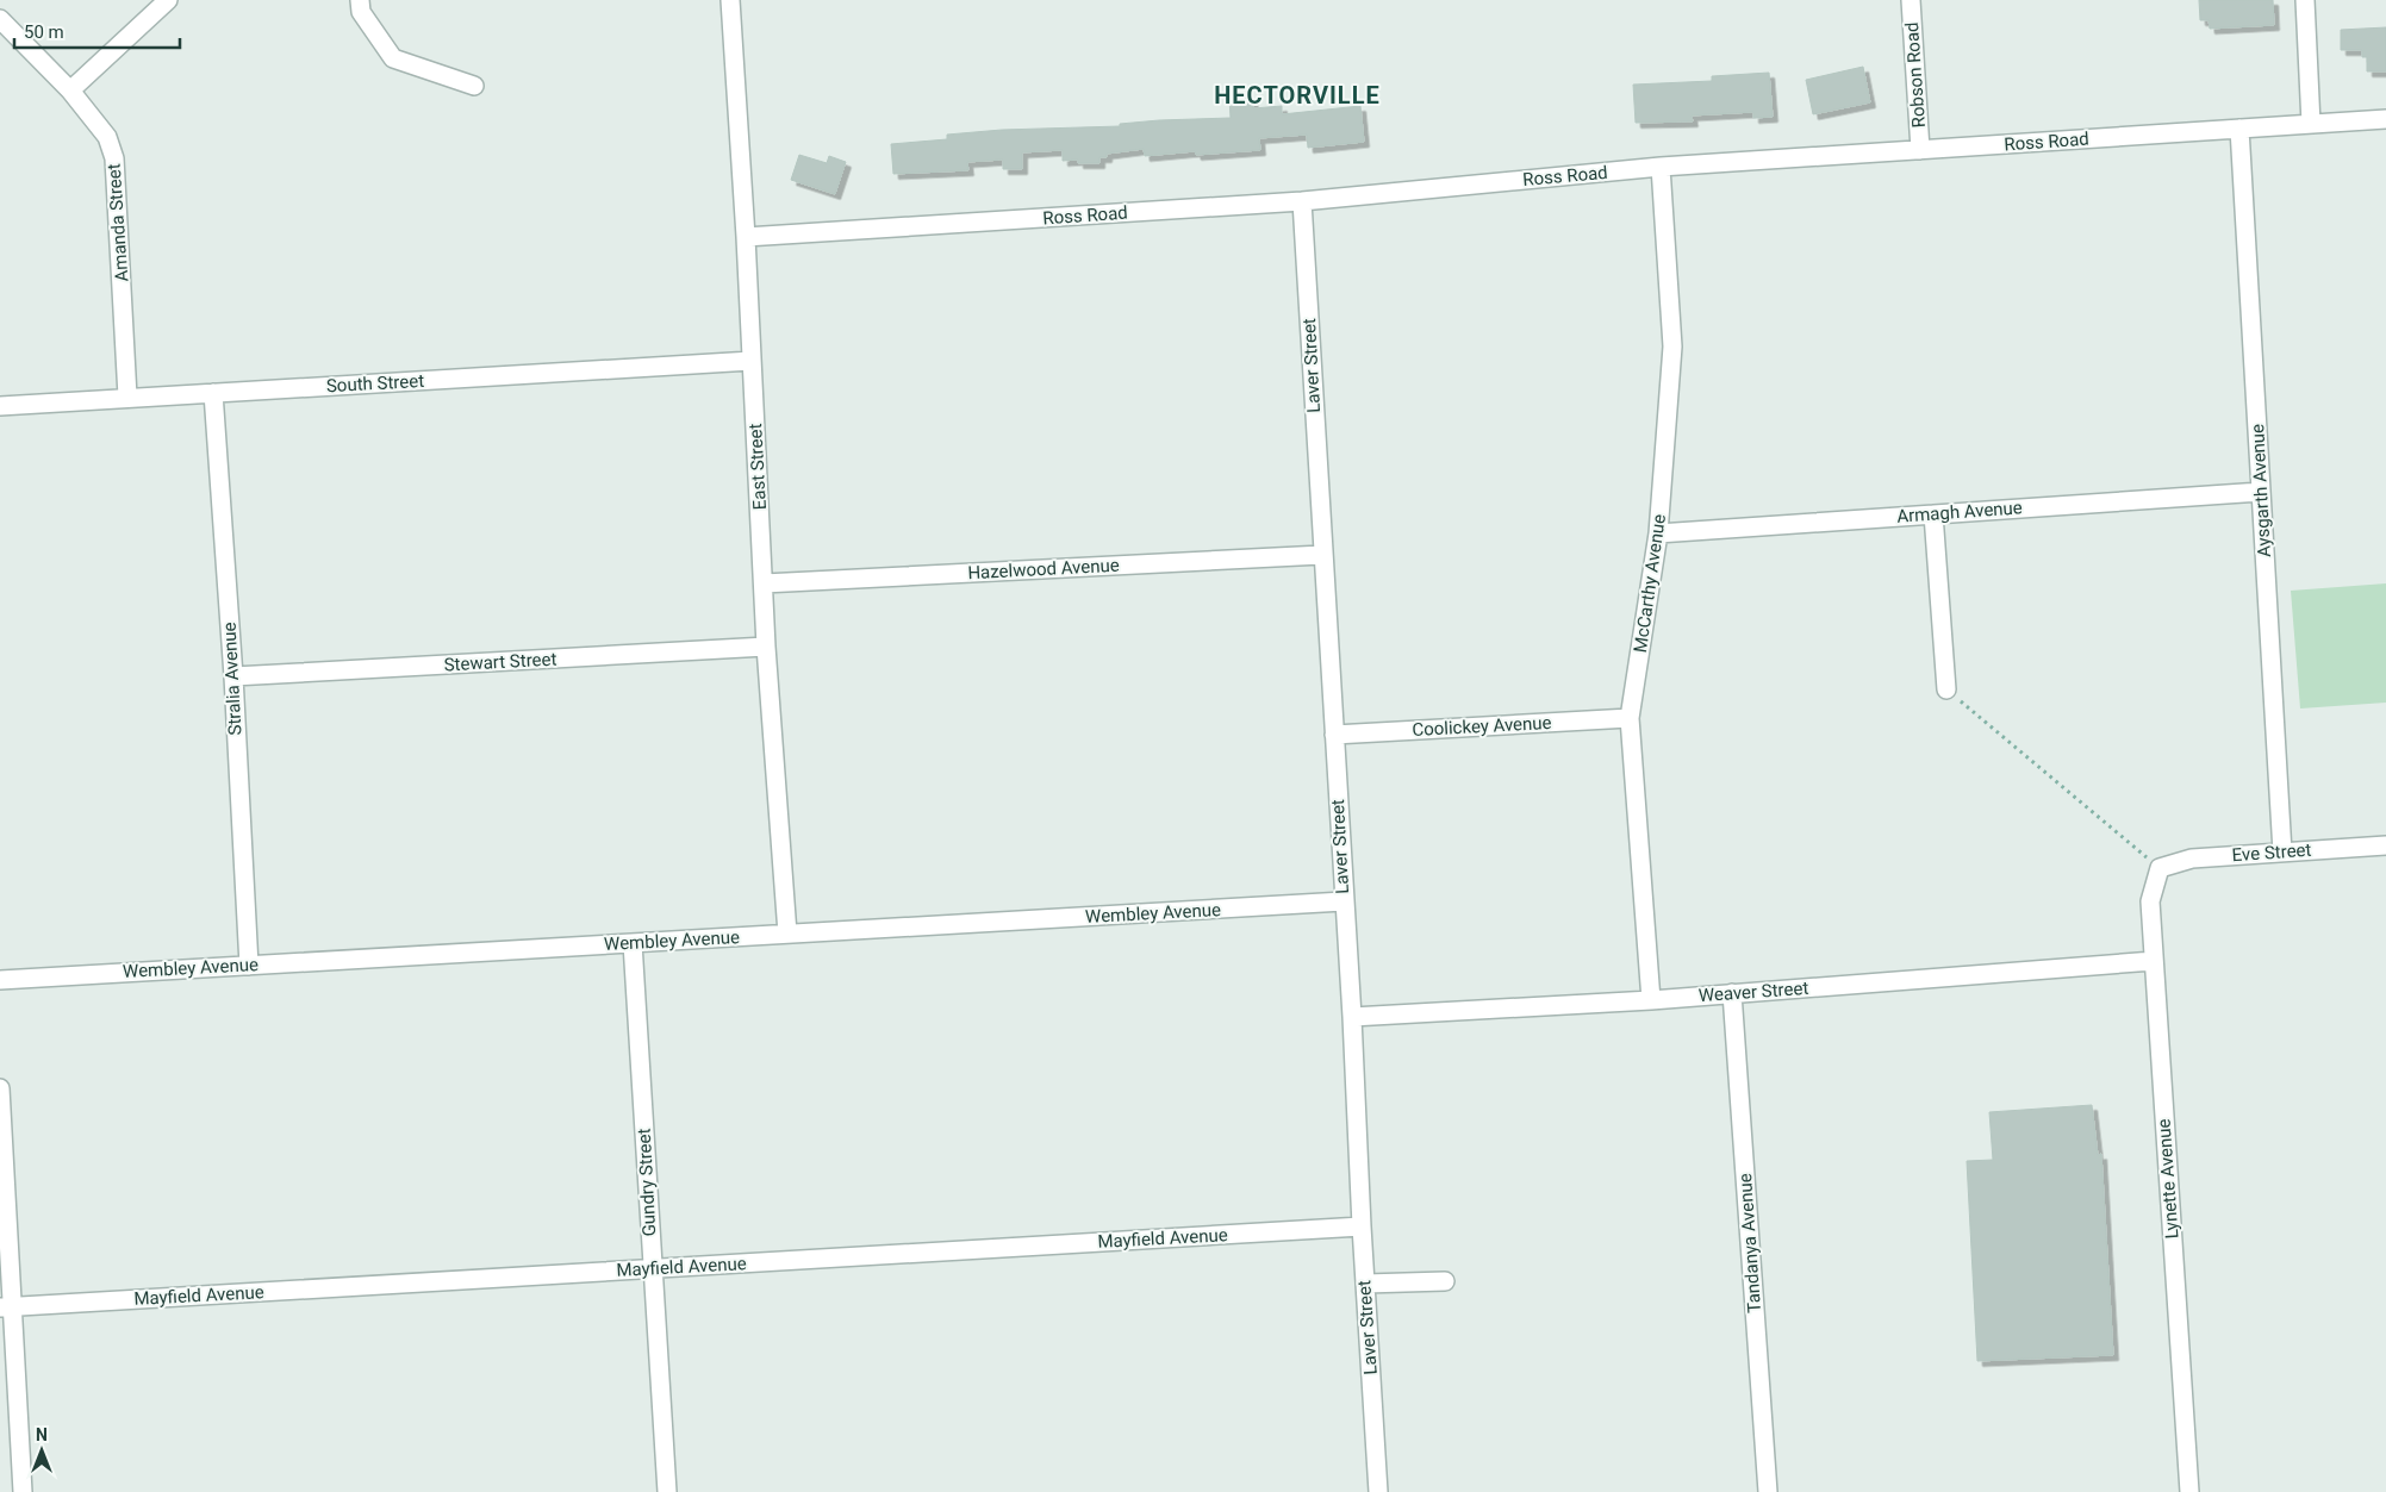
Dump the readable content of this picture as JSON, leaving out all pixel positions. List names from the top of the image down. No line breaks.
{"streets":{"street":["Robson Road","Ross Road","Amanda Street","Laver Street","South Street","East Street","Aysgarth Avenue","Armagh Avenue","Hazelwood Avenue","McCarthy Avenue","Stewart Street","Stralia Avenue","Coolickey Avenue","Eve Street","Wembley Avenue","Weaver Street","Lynette Avenue","Gundry Street","Mayfield Avenue","Tandanya Avenue"]},"crossings":[["Robson Road","Ross Road"],["Ross Road","Laver Street"],["Ross Road","East Street"],["Ross Road","Aysgarth Avenue"],["Ross Road","McCarthy Avenue"],["Amanda Street","South Street"],["Laver Street","Hazelwood Avenue"],["Laver Street","Coolickey Avenue"],["Laver Street","Wembley Avenue"],["Laver Street","Weaver Street"],["Laver Street","Mayfield Avenue"],["South Street","East Street"],["South Street","Stralia Avenue"],["East Street","Hazelwood Avenue"],["East Street","Stewart Street"],["East Street","Wembley Avenue"],["Aysgarth Avenue","Armagh Avenue"],["Aysgarth Avenue","Eve Street"],["Armagh Avenue","McCarthy Avenue"],["McCarthy Avenue","Coolickey Avenue"],["McCarthy Avenue","Weaver Street"],["Stewart Street","Stralia Avenue"],["Stralia Avenue","Wembley Avenue"],["Eve Street","Lynette Avenue"],["Wembley Avenue","Gundry Street"],["Weaver Street","Lynette Avenue"],["Weaver Street","Tandanya Avenue"],["Gundry Street","Mayfield Avenue"]],"districts":["HECTORVILLE"],"scale_bar":"50 m","north":"top"}
